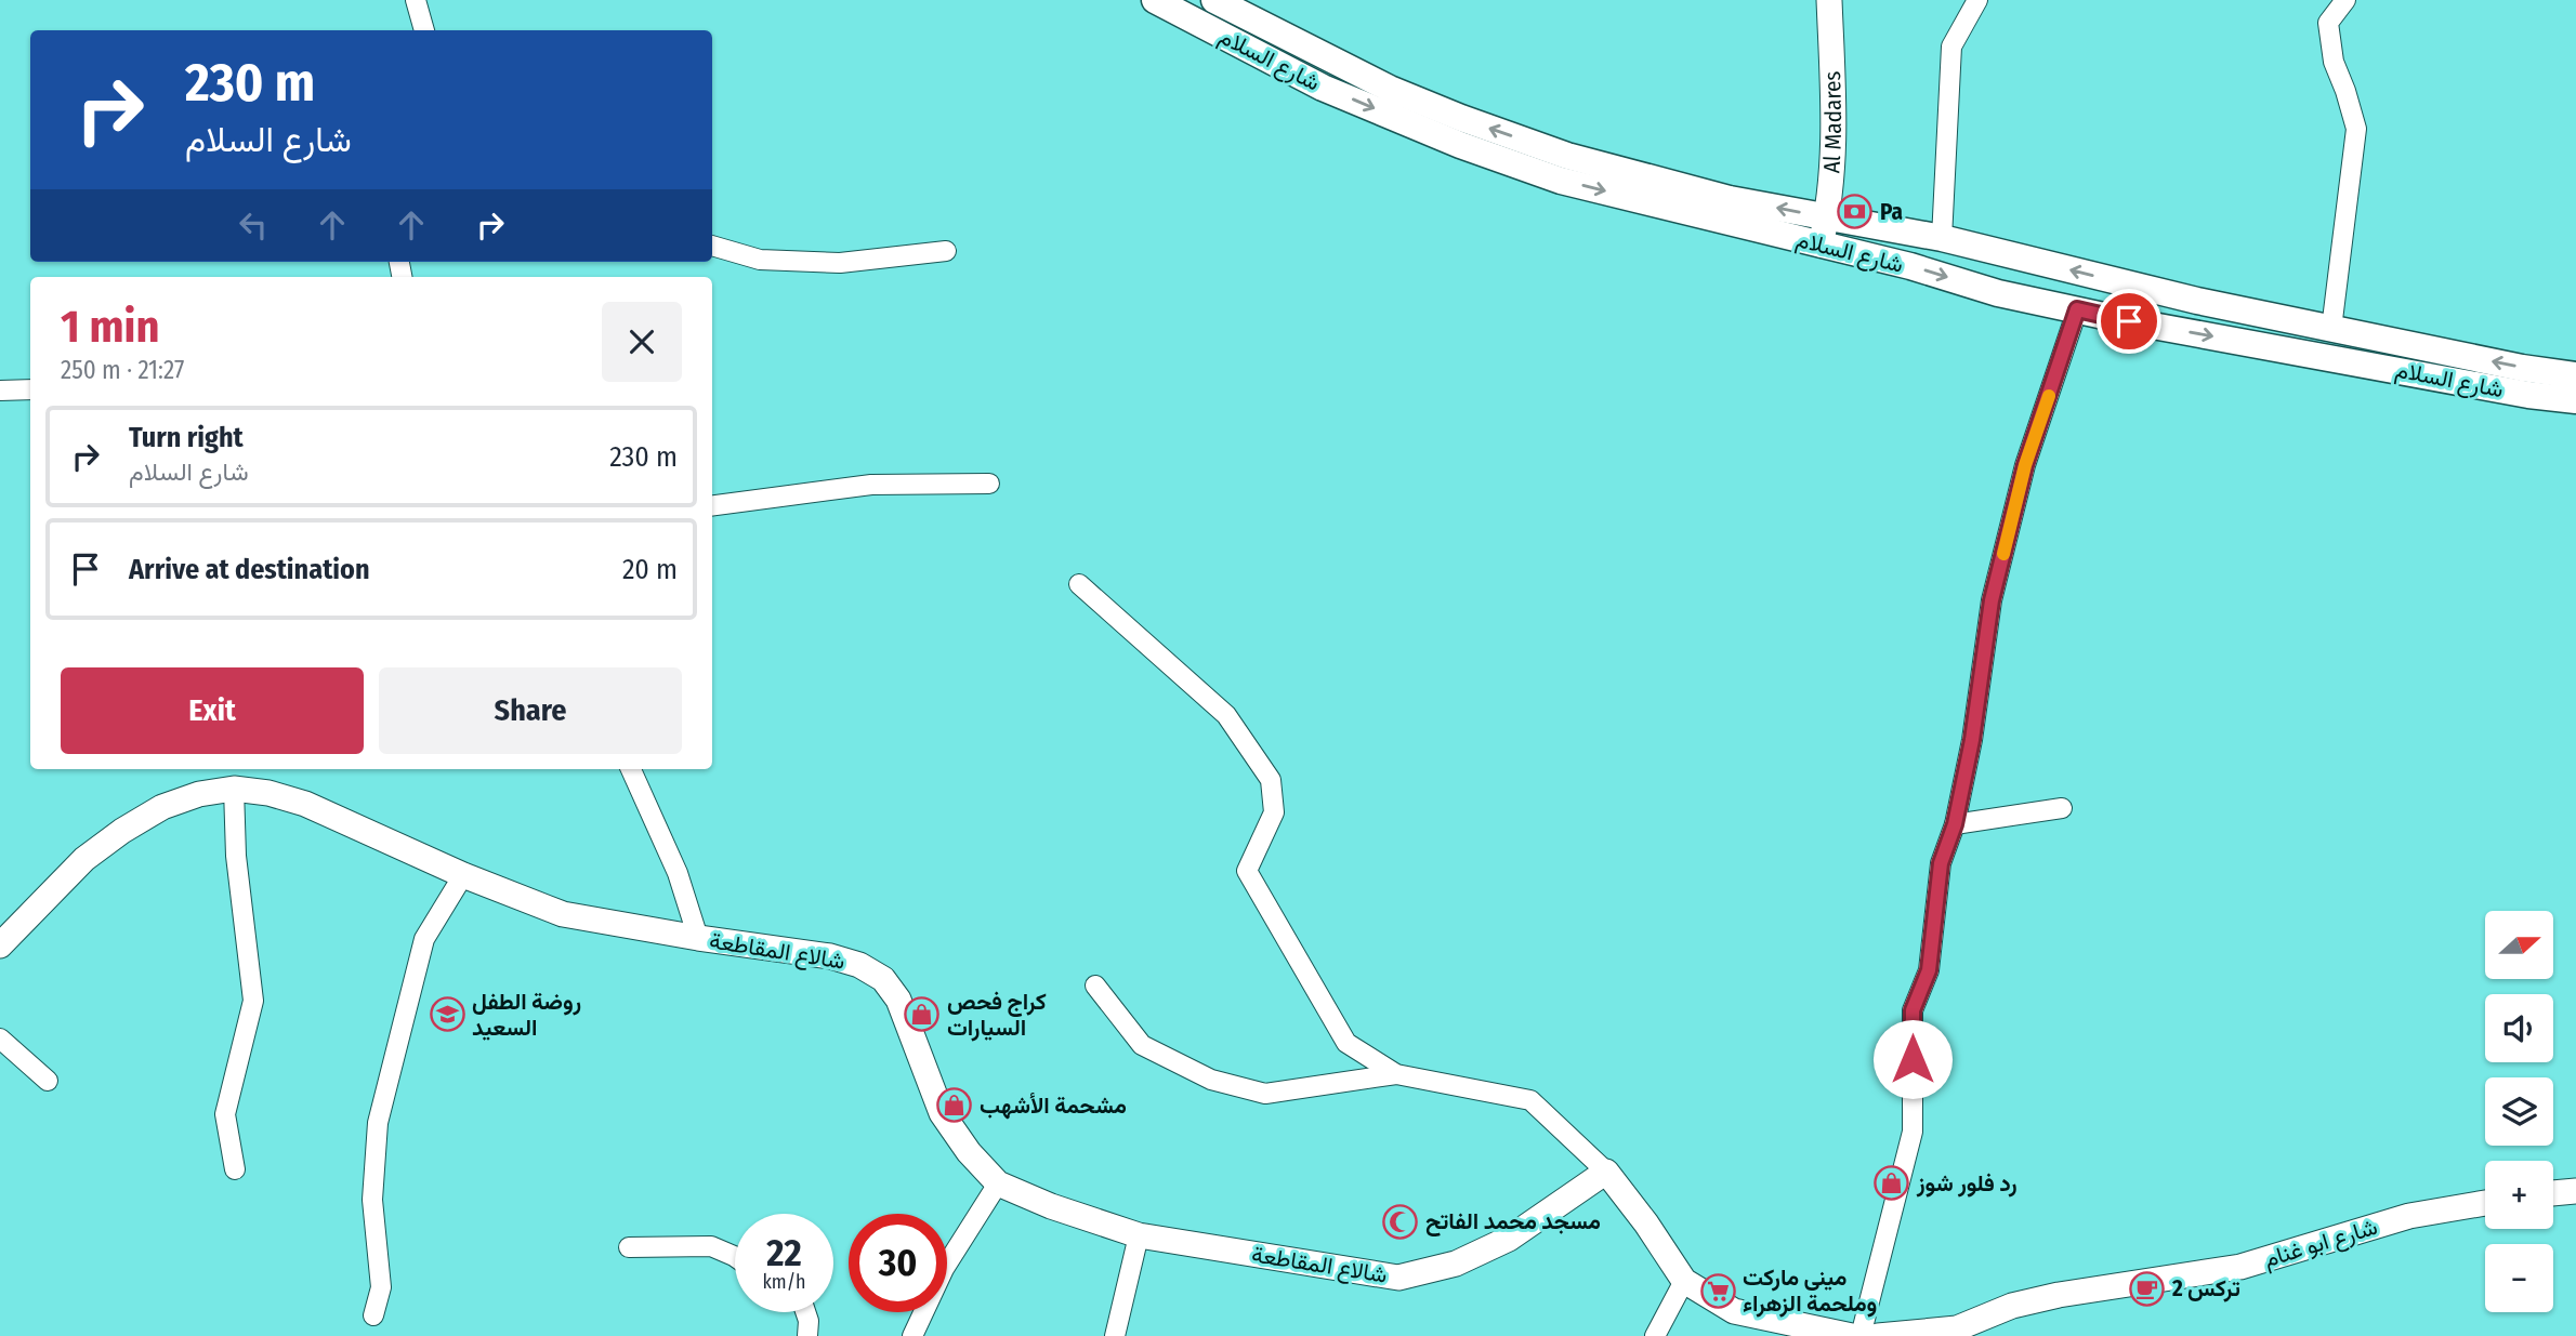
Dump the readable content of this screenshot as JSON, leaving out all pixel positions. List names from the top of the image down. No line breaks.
{"streets":{"main road":["شارع السلام"],"street":["Al Madares","شالاع المقاطعة","شارع ابو غنام"]},"crossings":[["شارع السلام","Al Madares"]],"places":{"bank":["Pa"],"school or university":["روضة الطفل السعيد"],"shop":["كراج فحص السيارات","مشحمة الأشهب","رد فلور شوز"],"mosque":["مسجد محمد الفاتح"],"cafe":["تركس 2"],"supermarket":["ميني ماركت وملحمة الزهراء"]},"north":"right","page":{"turn":["230 m","شارع السلام"],"heading":["1 min","250 m · 21:27"],"list":[{"name":"Turn right","note":"شارع السلام","value":"230 m"},{"name":"Arrive at destination","value":"20 m"}],"buttons":["Exit","Share"],"map_buttons":["+","−"],"speed":"22 km/h","limit":"30"}}
